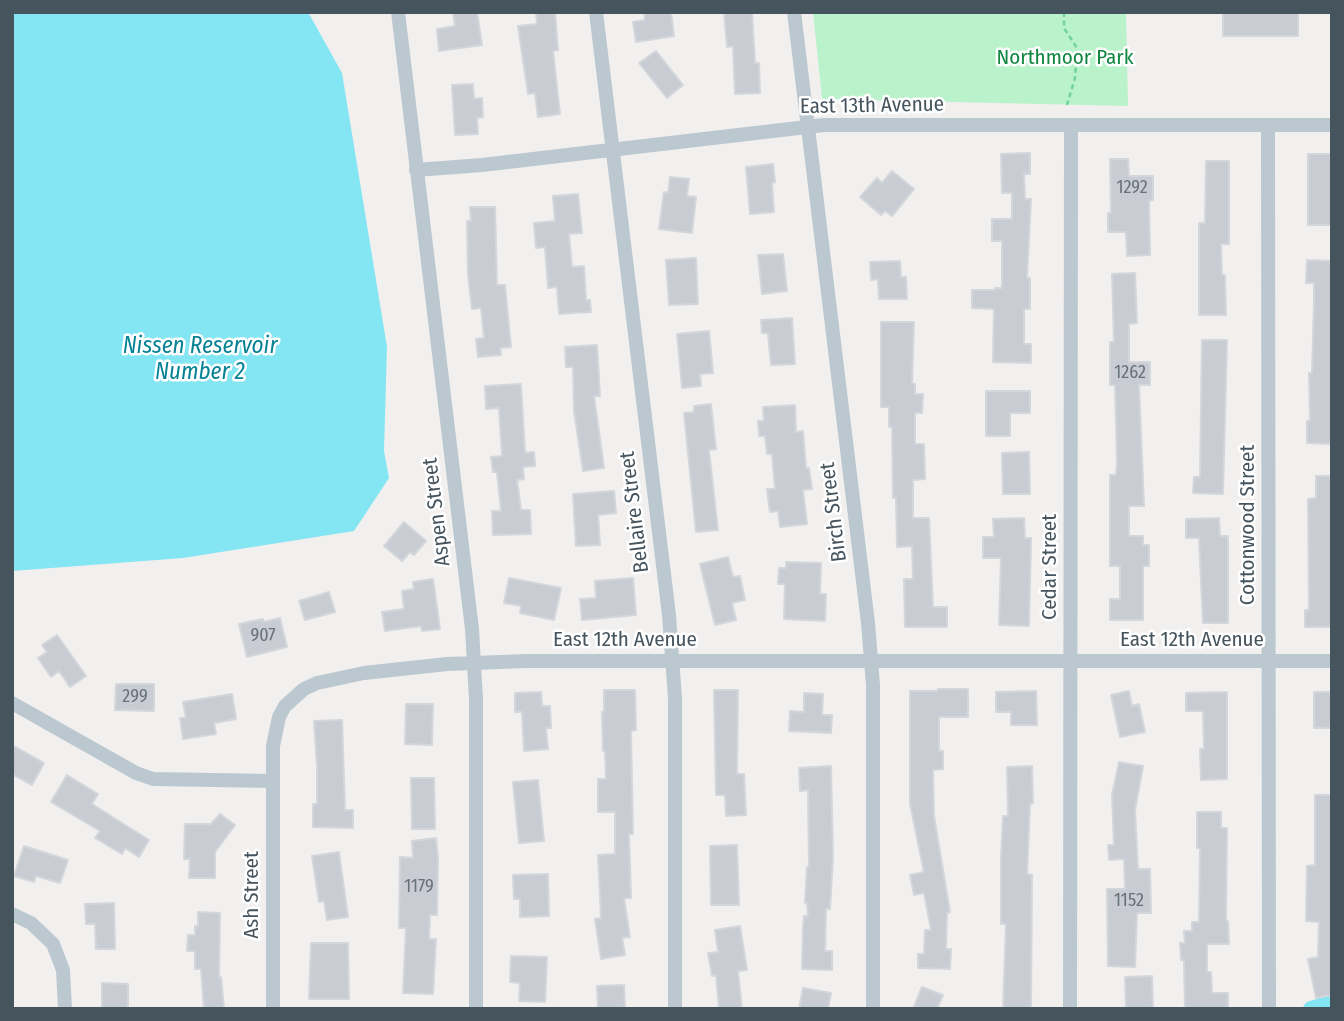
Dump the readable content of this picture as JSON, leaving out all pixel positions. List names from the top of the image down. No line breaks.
{"streets":{"street":["East 13th Avenue","Aspen Street","Bellaire Street","Birch Street","Cottonwood Street","Cedar Street","East 12th Avenue","Ash Street"]},"crossings":[["East 13th Avenue","Aspen Street"],["East 13th Avenue","Bellaire Street"],["East 13th Avenue","Birch Street"],["East 13th Avenue","Cottonwood Street"],["East 13th Avenue","Cedar Street"],["Aspen Street","East 12th Avenue"],["Bellaire Street","East 12th Avenue"],["Birch Street","East 12th Avenue"],["Cottonwood Street","East 12th Avenue"],["Cedar Street","East 12th Avenue"],["East 12th Avenue","Ash Street"]],"water":["Nissen Reservoir Number 2"],"parks":["Northmoor Park"],"house_numbers":["1292","1262","907","299","1179","1152"]}
